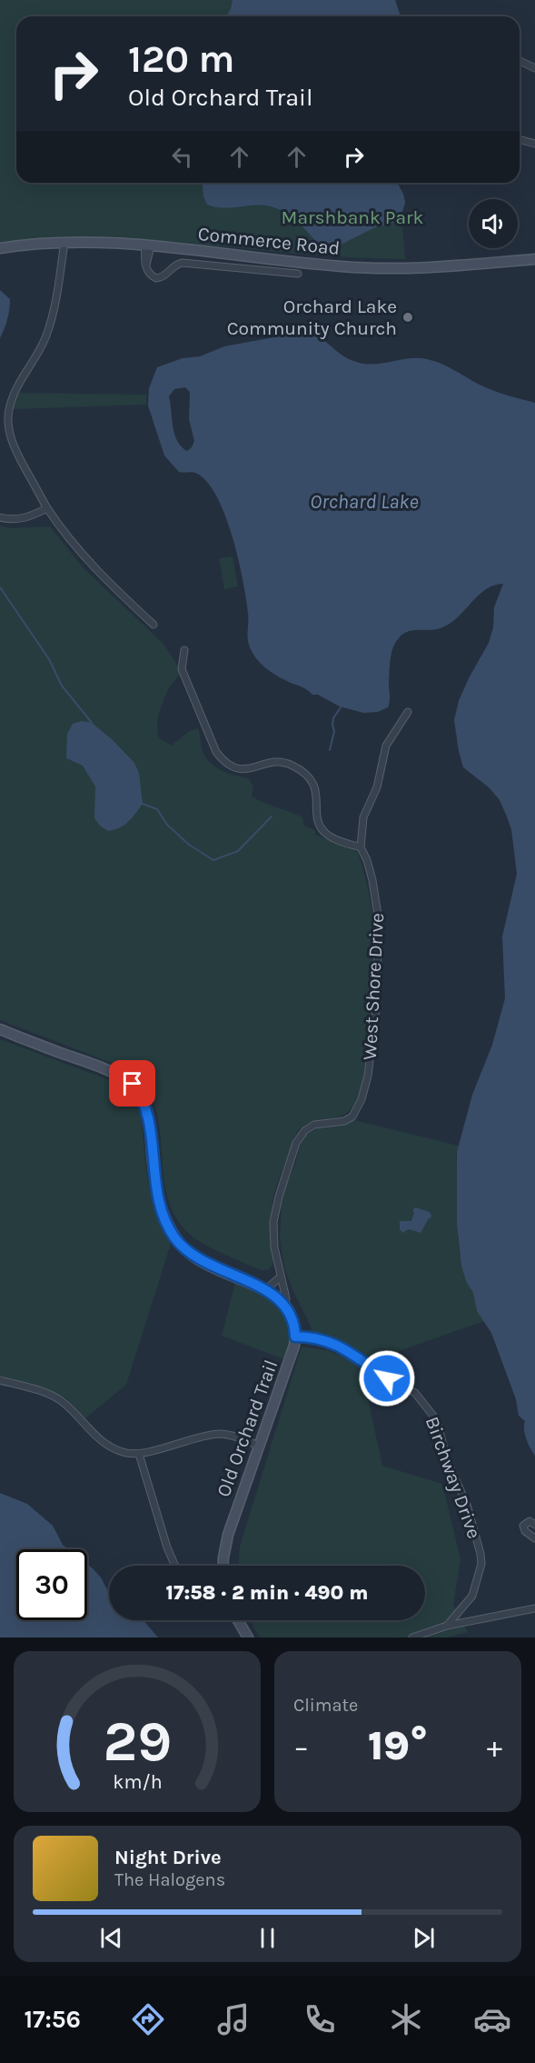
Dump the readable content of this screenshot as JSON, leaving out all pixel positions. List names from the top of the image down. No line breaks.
{"streets":{"street":["Commerce Road","West Shore Drive","Old Orchard Trail","Birchway Drive"]},"crossings":[["West Shore Drive","Old Orchard Trail"],["Old Orchard Trail","Birchway Drive"]],"water":["Orchard Lake"],"parks":["Marshbank Park"],"places":["Orchard Lake Community Church"],"page":{"turn":["120 m","Old Orchard Trail"],"limit":"30","trip":"17:58 · 2 min · 490 m","tile":"Climate","heat":["−","19°","+"],"song":["Night Drive","The Halogens"],"tabs":"17:56","gauge":["29","km/h"]}}
